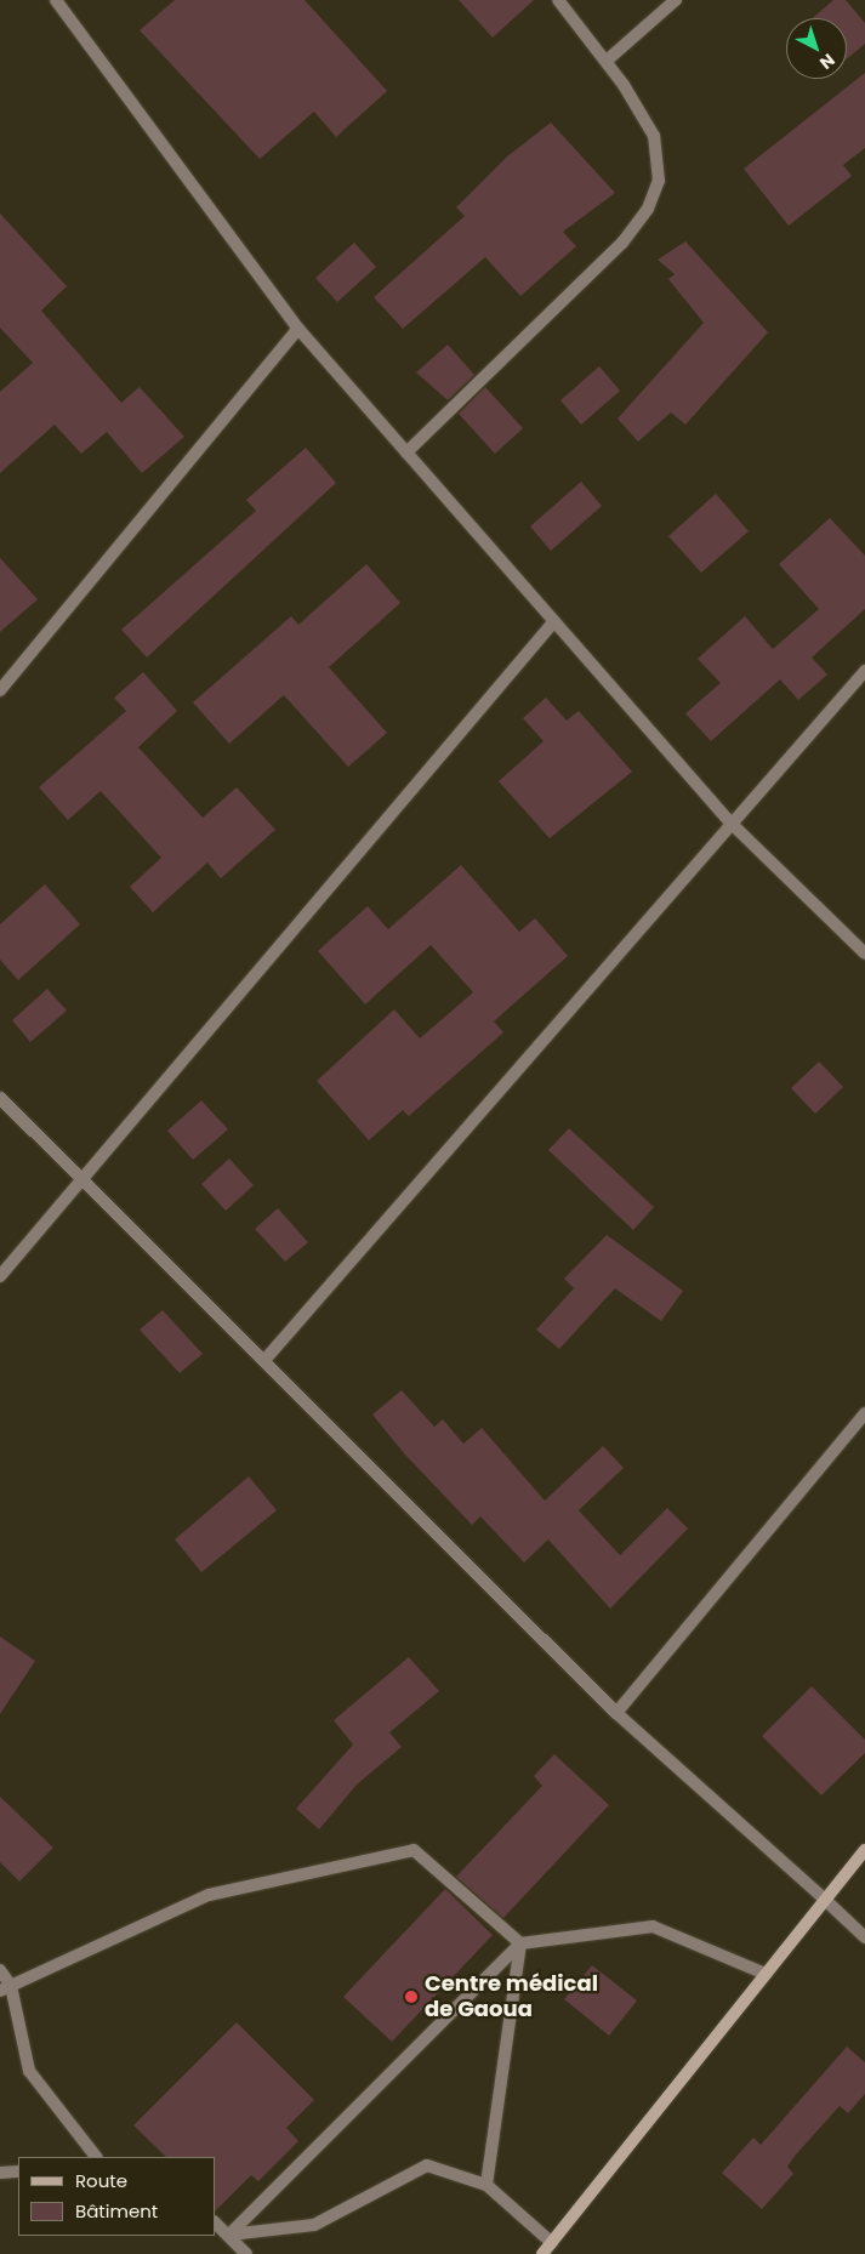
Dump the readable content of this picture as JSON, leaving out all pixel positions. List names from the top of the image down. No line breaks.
{"places":["Centre médical de Gaoua"],"legend":["Route","Bâtiment"],"north":"bottom right"}
